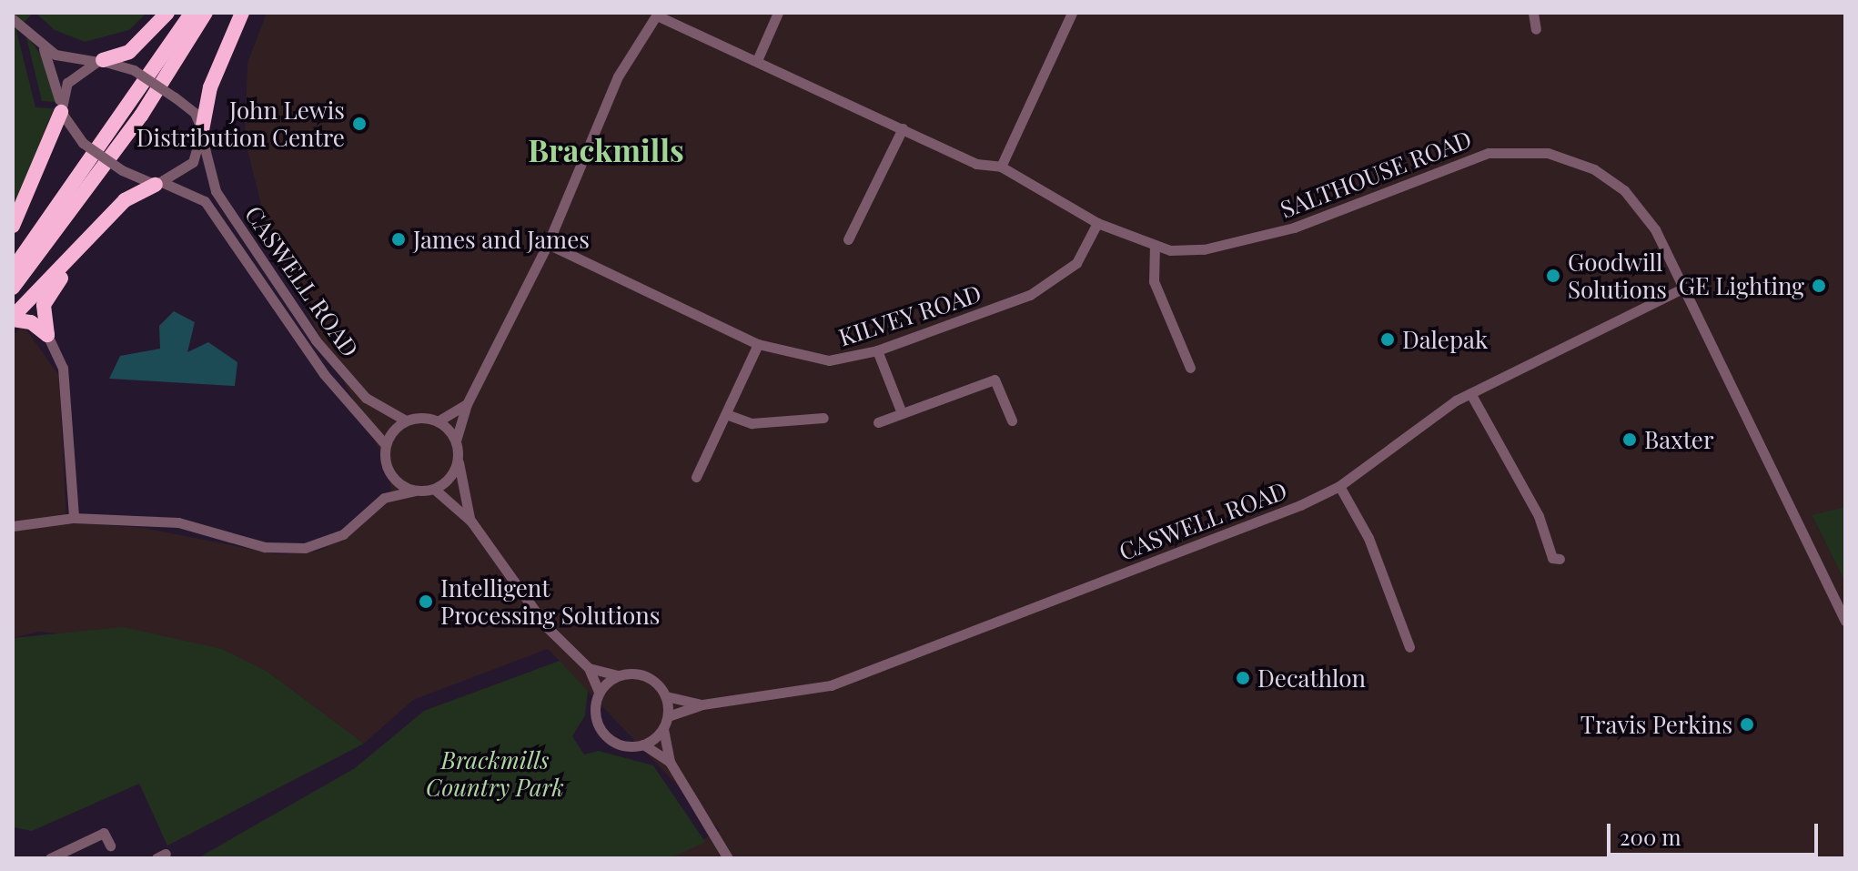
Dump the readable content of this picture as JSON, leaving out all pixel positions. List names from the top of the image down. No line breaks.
{"streets":{"street":["SALTHOUSE ROAD","CASWELL ROAD","KILVEY ROAD"]},"crossings":[["SALTHOUSE ROAD","CASWELL ROAD"],["SALTHOUSE ROAD","KILVEY ROAD"]],"districts":["Brackmills"],"parks":["Brackmills Country Park"],"places":["John Lewis Distribution Centre","James and James","Goodwill Solutions","GE Lighting","Dalepak","Baxter","Intelligent Processing Solutions","Decathlon","Travis Perkins"],"scale_bar":"200 m"}
